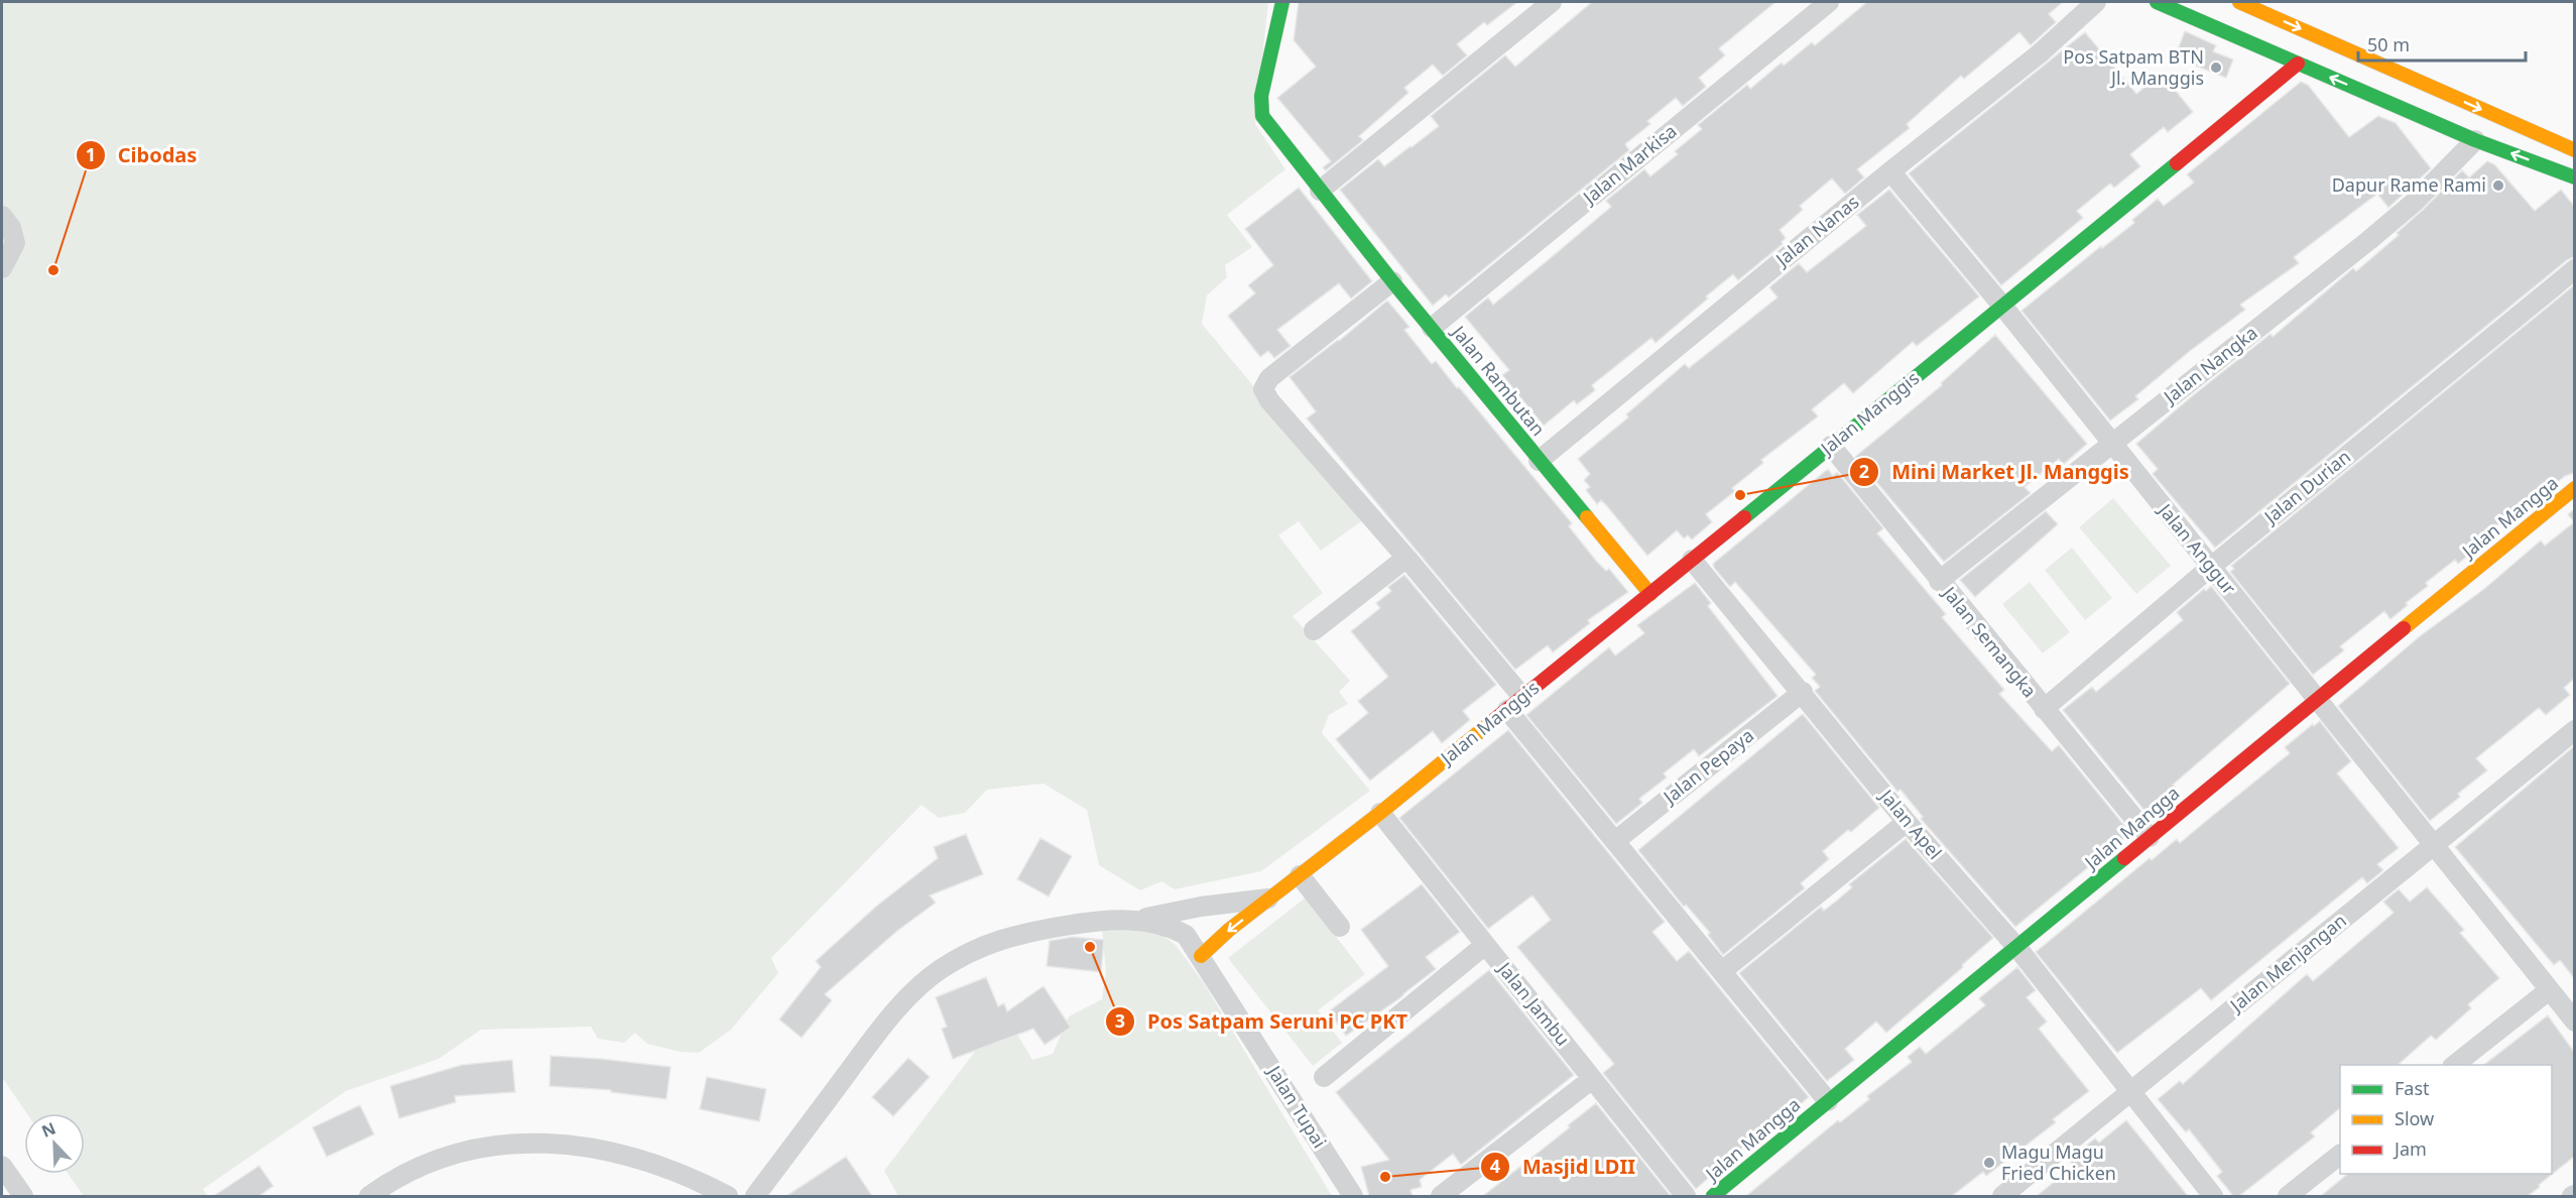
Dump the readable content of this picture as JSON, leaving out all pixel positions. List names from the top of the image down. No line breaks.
{"streets":{"street":["Jalan Markisa","Jalan Nanas","Jalan Nangka","Jalan Rambutan","Jalan Manggis","Jalan Durian","Jalan Mangga","Jalan Anggur","Jalan Semangka","Jalan Pepaya","Jalan Apel","Jalan Menjangan","Jalan Jambu","Jalan Tupai"]},"crossings":[["Jalan Markisa","Jalan Rambutan"],["Jalan Nanas","Jalan Rambutan"],["Jalan Nanas","Jalan Anggur"],["Jalan Nangka","Jalan Anggur"],["Jalan Nangka","Jalan Semangka"],["Jalan Rambutan","Jalan Manggis"],["Jalan Manggis","Jalan Anggur"],["Jalan Manggis","Jalan Semangka"],["Jalan Manggis","Jalan Apel"],["Jalan Manggis","Jalan Jambu"],["Jalan Manggis","Jalan Tupai"],["Jalan Durian","Jalan Anggur"],["Jalan Durian","Jalan Semangka"],["Jalan Mangga","Jalan Anggur"],["Jalan Mangga","Jalan Semangka"],["Jalan Mangga","Jalan Apel"],["Jalan Anggur","Jalan Menjangan"],["Jalan Pepaya","Jalan Apel"],["Jalan Apel","Jalan Menjangan"]],"places":["Pos Satpam BTN Jl. Manggis","Dapur Rame Rami","Cibodas","Mini Market Jl. Manggis","Pos Satpam Seruni PC PKT","Magu Magu Fried Chicken","Masjid LDII"],"legend":["Fast","Slow","Jam"],"scale_bar":"50 m","north":"top left"}
